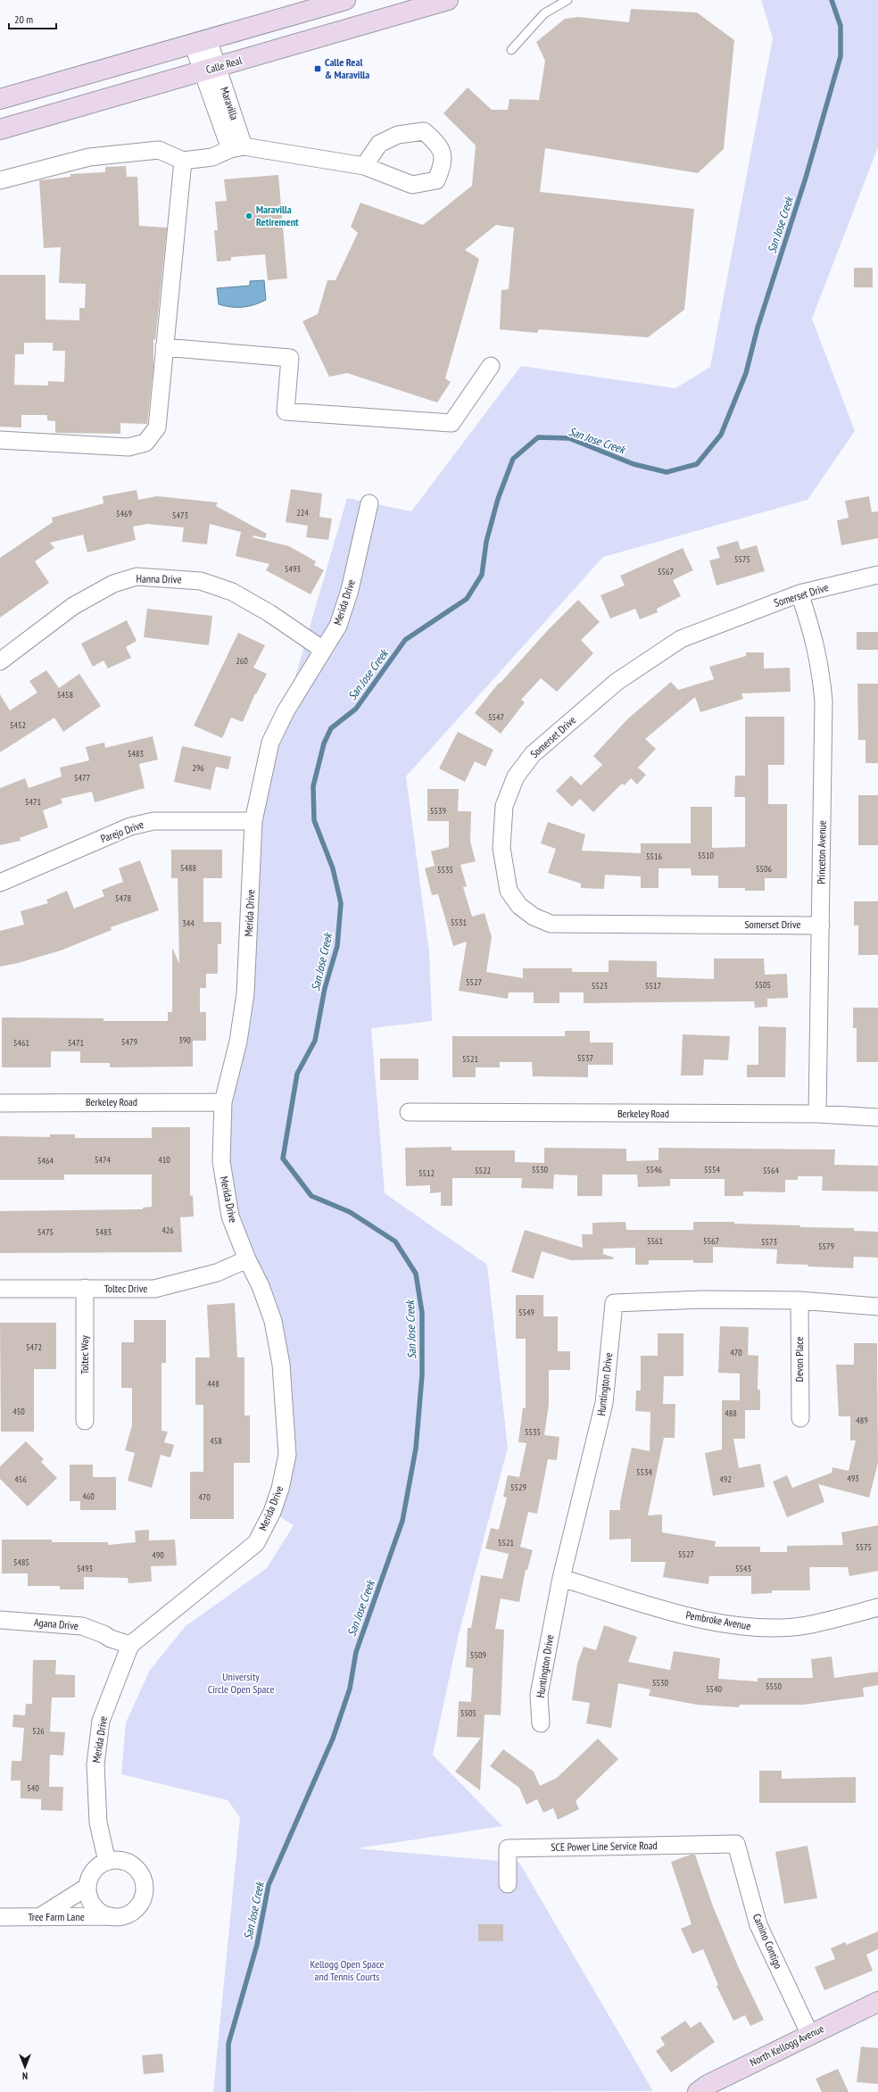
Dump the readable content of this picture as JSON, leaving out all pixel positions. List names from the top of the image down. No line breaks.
{"streets":{"main road":["Calle Real","North Kellogg Avenue"],"street":["Maravilla","Hanna Drive","Somerset Drive","Merida Drive","Parejo Drive","Princeton Avenue","Berkeley Road","Toltec Drive","Toltec Way","Devon Place","Huntington Drive","Pembroke Avenue","Agana Drive","SCE Power Line Service Road","Tree Farm Lane","Camino Contigo"]},"crossings":[["Calle Real","Maravilla"],["Hanna Drive","Merida Drive"],["Somerset Drive","Princeton Avenue"],["Merida Drive","Parejo Drive"],["Merida Drive","Berkeley Road"],["Merida Drive","Toltec Drive"],["Merida Drive","Agana Drive"],["Merida Drive","Tree Farm Lane"],["Princeton Avenue","Berkeley Road"],["Toltec Drive","Toltec Way"],["Devon Place","Huntington Drive"],["Huntington Drive","Pembroke Avenue"],["SCE Power Line Service Road","Camino Contigo"],["Camino Contigo","North Kellogg Avenue"]],"water":["San Jose Creek"],"parks":["University Circle Open Space","Kellogg Open Space and Tennis Courts"],"places":{"transit":["Calle Real & Maravilla"],"other":["Maravilla Retirement"]},"house_numbers":["224","5469","5473","5575","5493","5567","260","5458","5547","5452","5483","296","5477","5471","5539","5510","5516","5488","5506","5535","5478","5531","344","5527","5505","5523","5517","390","5479","5461","5471","5537","5521","5474","410","5464","5530","5546","5554","5522","5564","5512","426","5475","5483","5561","5567","5573","5579","5549","5472","470","448","450","488","489","5535","458","5534","493","456","492","5529","460","470","5521","5575","5527","490","5485","5493","5543","5509","5530","5550","5540","5505","526","540"],"scale_bar":"20 m","north":"bottom"}
